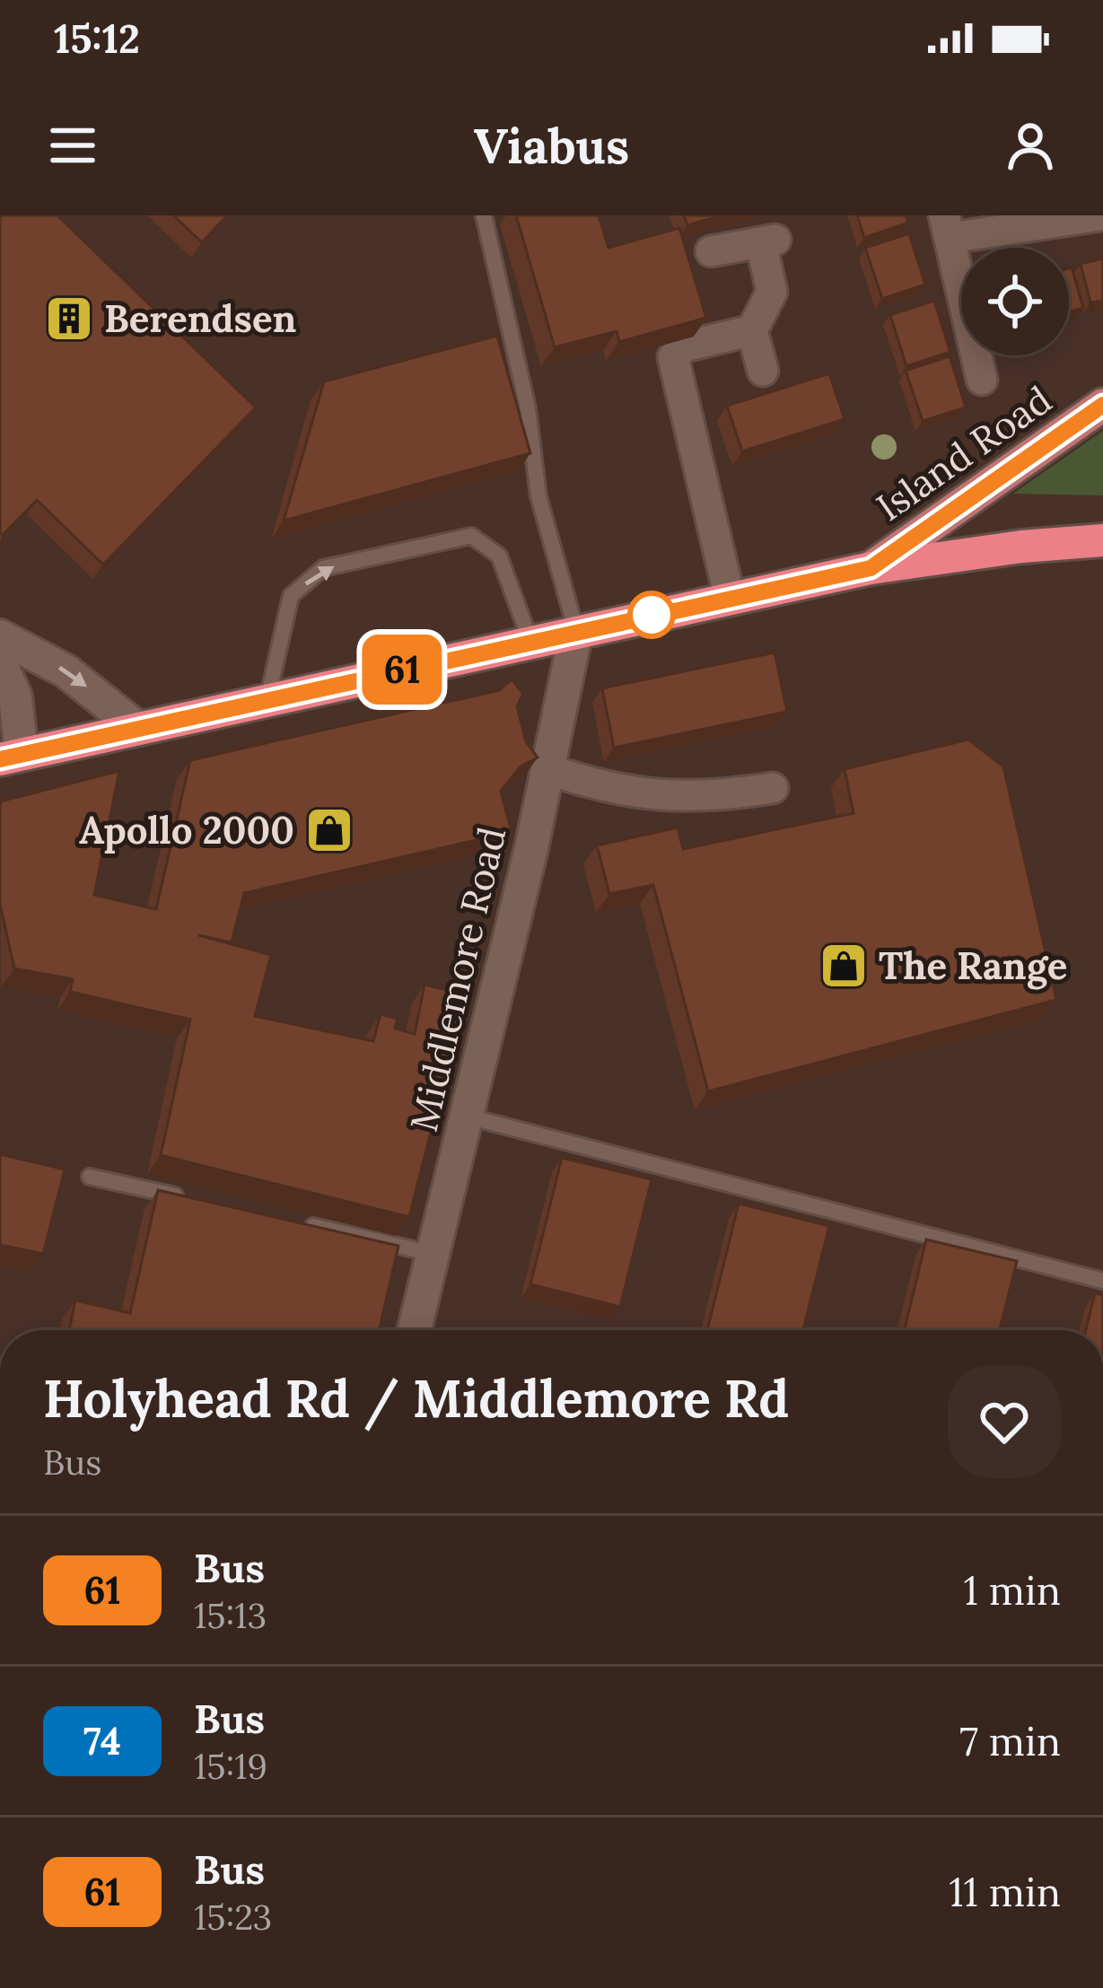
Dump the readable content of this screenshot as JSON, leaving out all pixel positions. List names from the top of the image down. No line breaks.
{"streets":{"main road":["Island Road"],"street":["Middlemore Road"]},"places":{"building":["Berendsen"],"shop":["Apollo 2000","The Range"]},"lines":["bus line 61"],"page":{"status":"15:12","header":"Viabus","on_map":"61","heading":["Holyhead Rd / Middlemore Rd","Bus"],"list":[{"mark":"61","name":"Bus","note":"15:13","value":"1 min"},{"mark":"74","name":"Bus","note":"15:19","value":"7 min"},{"mark":"61","name":"Bus","note":"15:23","value":"11 min"}]}}
